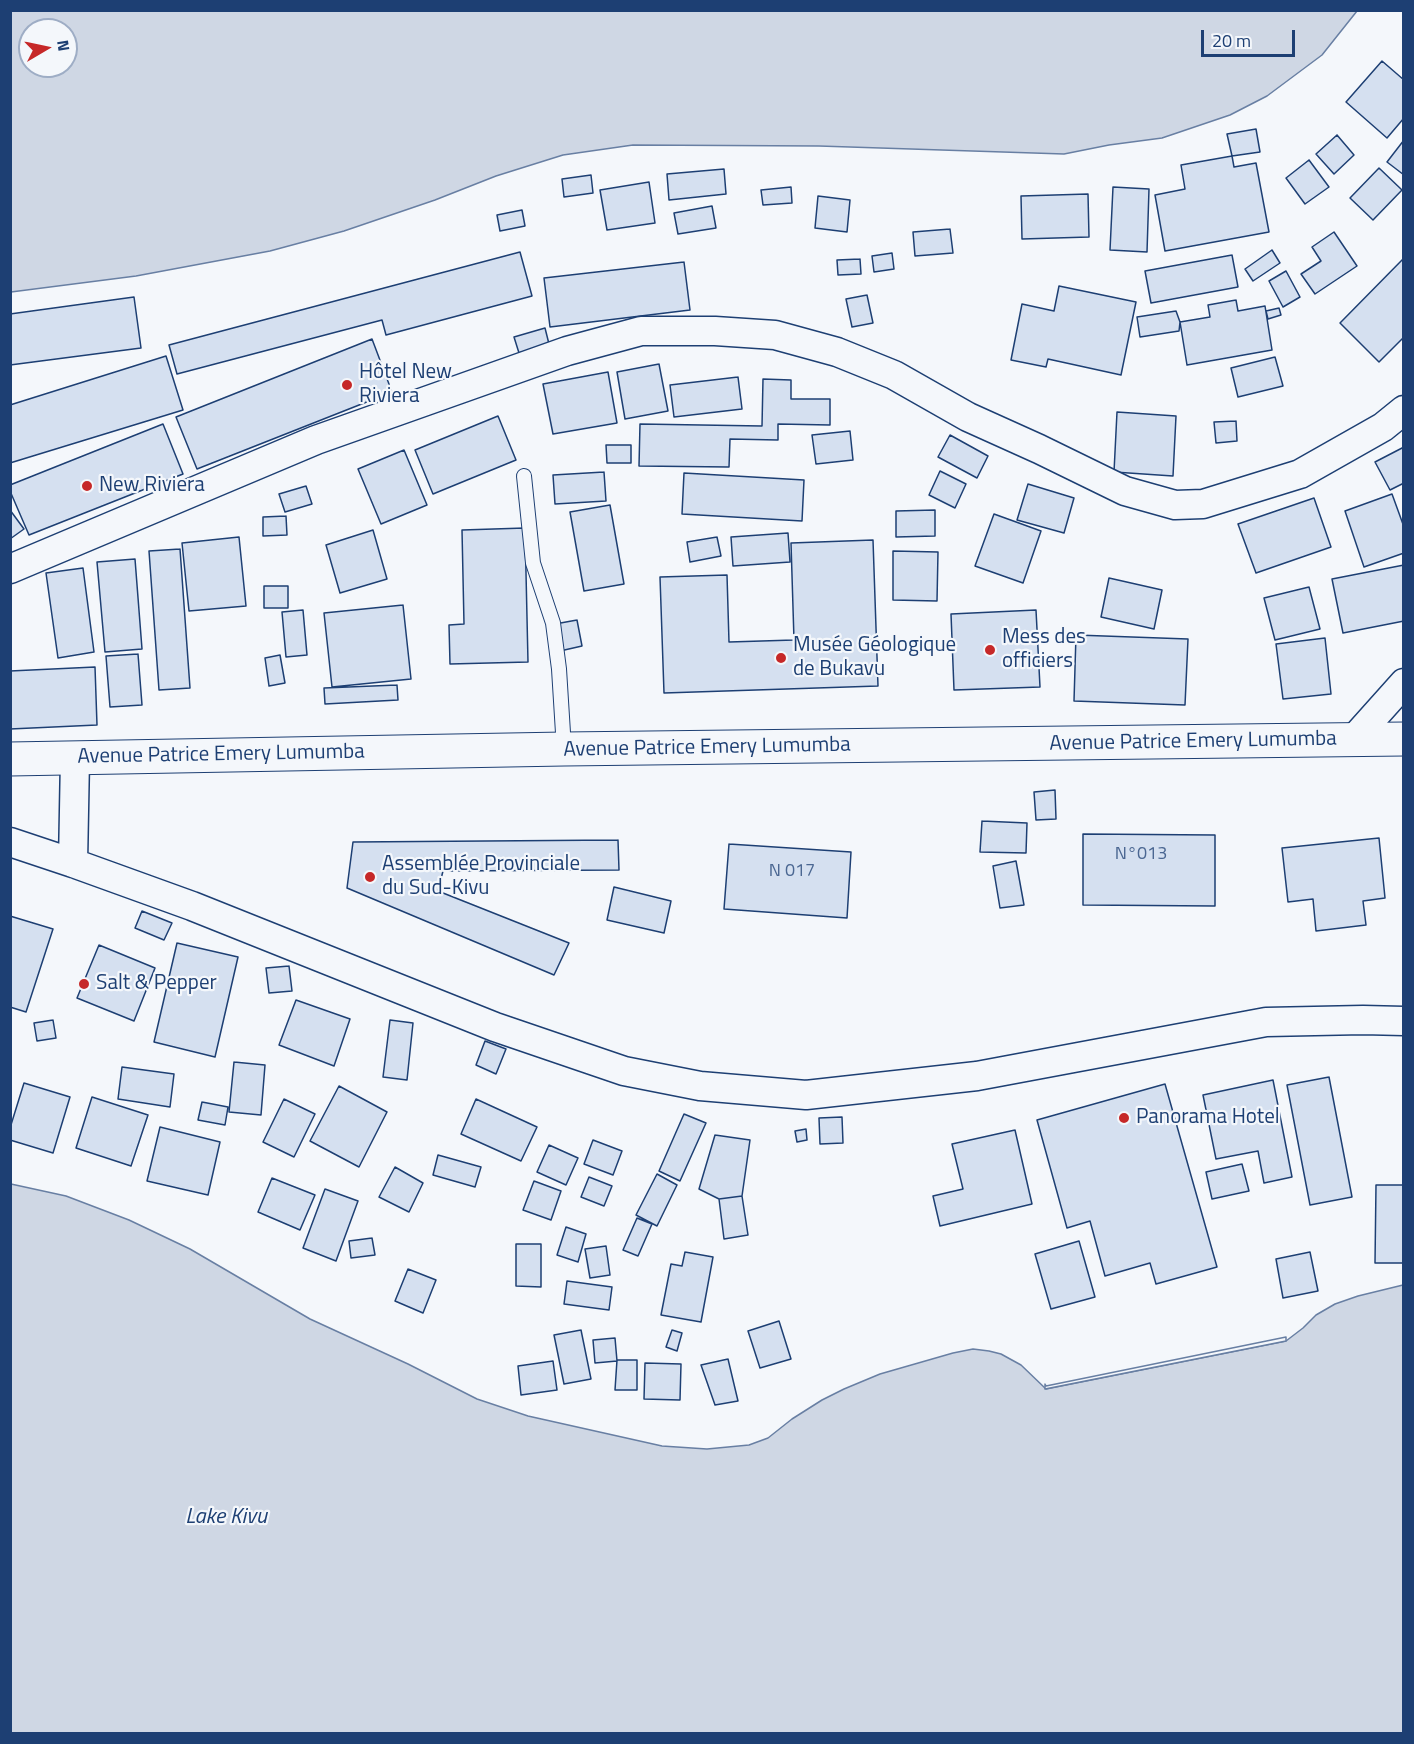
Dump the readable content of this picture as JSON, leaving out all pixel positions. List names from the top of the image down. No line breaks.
{"streets":{"street":["Avenue Patrice Emery Lumumba"]},"water":["Lake Kivu"],"places":["Hôtel New Riviera","New Riviera","Mess des officiers","Musée Géologique de Bukavu","Assemblée Provinciale du Sud-Kivu","Salt & Pepper","Panorama Hotel"],"house_numbers":["N°013","N 017"],"scale_bar":"20 m","north":"right"}
